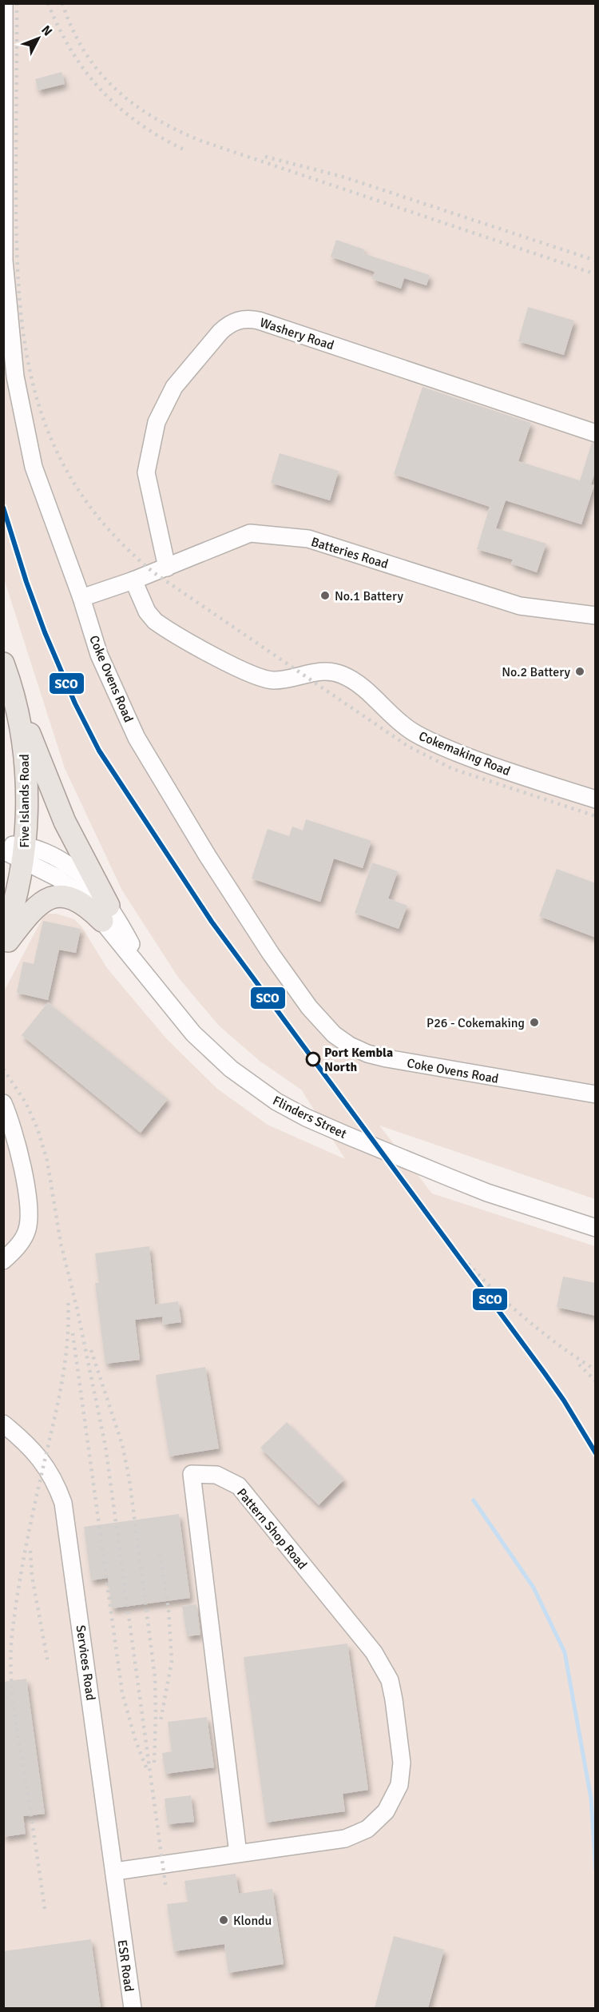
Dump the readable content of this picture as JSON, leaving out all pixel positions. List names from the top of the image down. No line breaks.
{"streets":{"main road":["Five Islands Road"],"street":["Washery Road","Batteries Road","Coke Ovens Road","Cokemaking Road","Flinders Street","Pattern Shop Road","Services Road","ESR Road"]},"crossings":[["Washery Road","Batteries Road"],["Batteries Road","Coke Ovens Road"],["Batteries Road","Cokemaking Road"],["Five Islands Road","Flinders Street"],["Pattern Shop Road","Services Road"],["Services Road","ESR Road"]],"places":["No.1 Battery","No.2 Battery","P26 - Cokemaking","Port Kembla North","Klondu"],"lines":["transit line SCO"],"north":"top right"}
